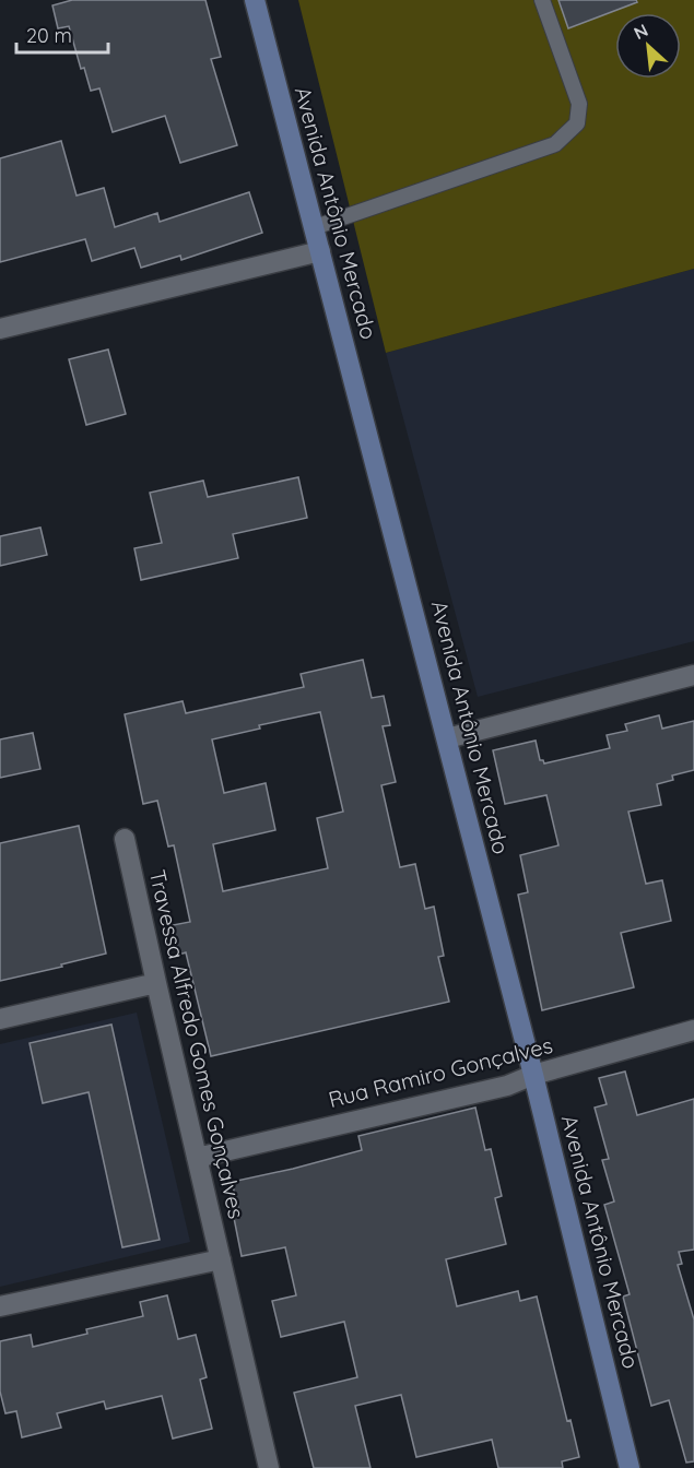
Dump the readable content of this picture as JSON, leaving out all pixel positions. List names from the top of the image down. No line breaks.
{"streets":{"street":["Avenida Antônio Mercado","Travessa Alfredo Gomes Gonçalves","Rua Ramiro Gonçalves"]},"crossings":[["Avenida Antônio Mercado","Rua Ramiro Gonçalves"],["Travessa Alfredo Gomes Gonçalves","Rua Ramiro Gonçalves"]],"scale_bar":"20 m","north":"top left"}
